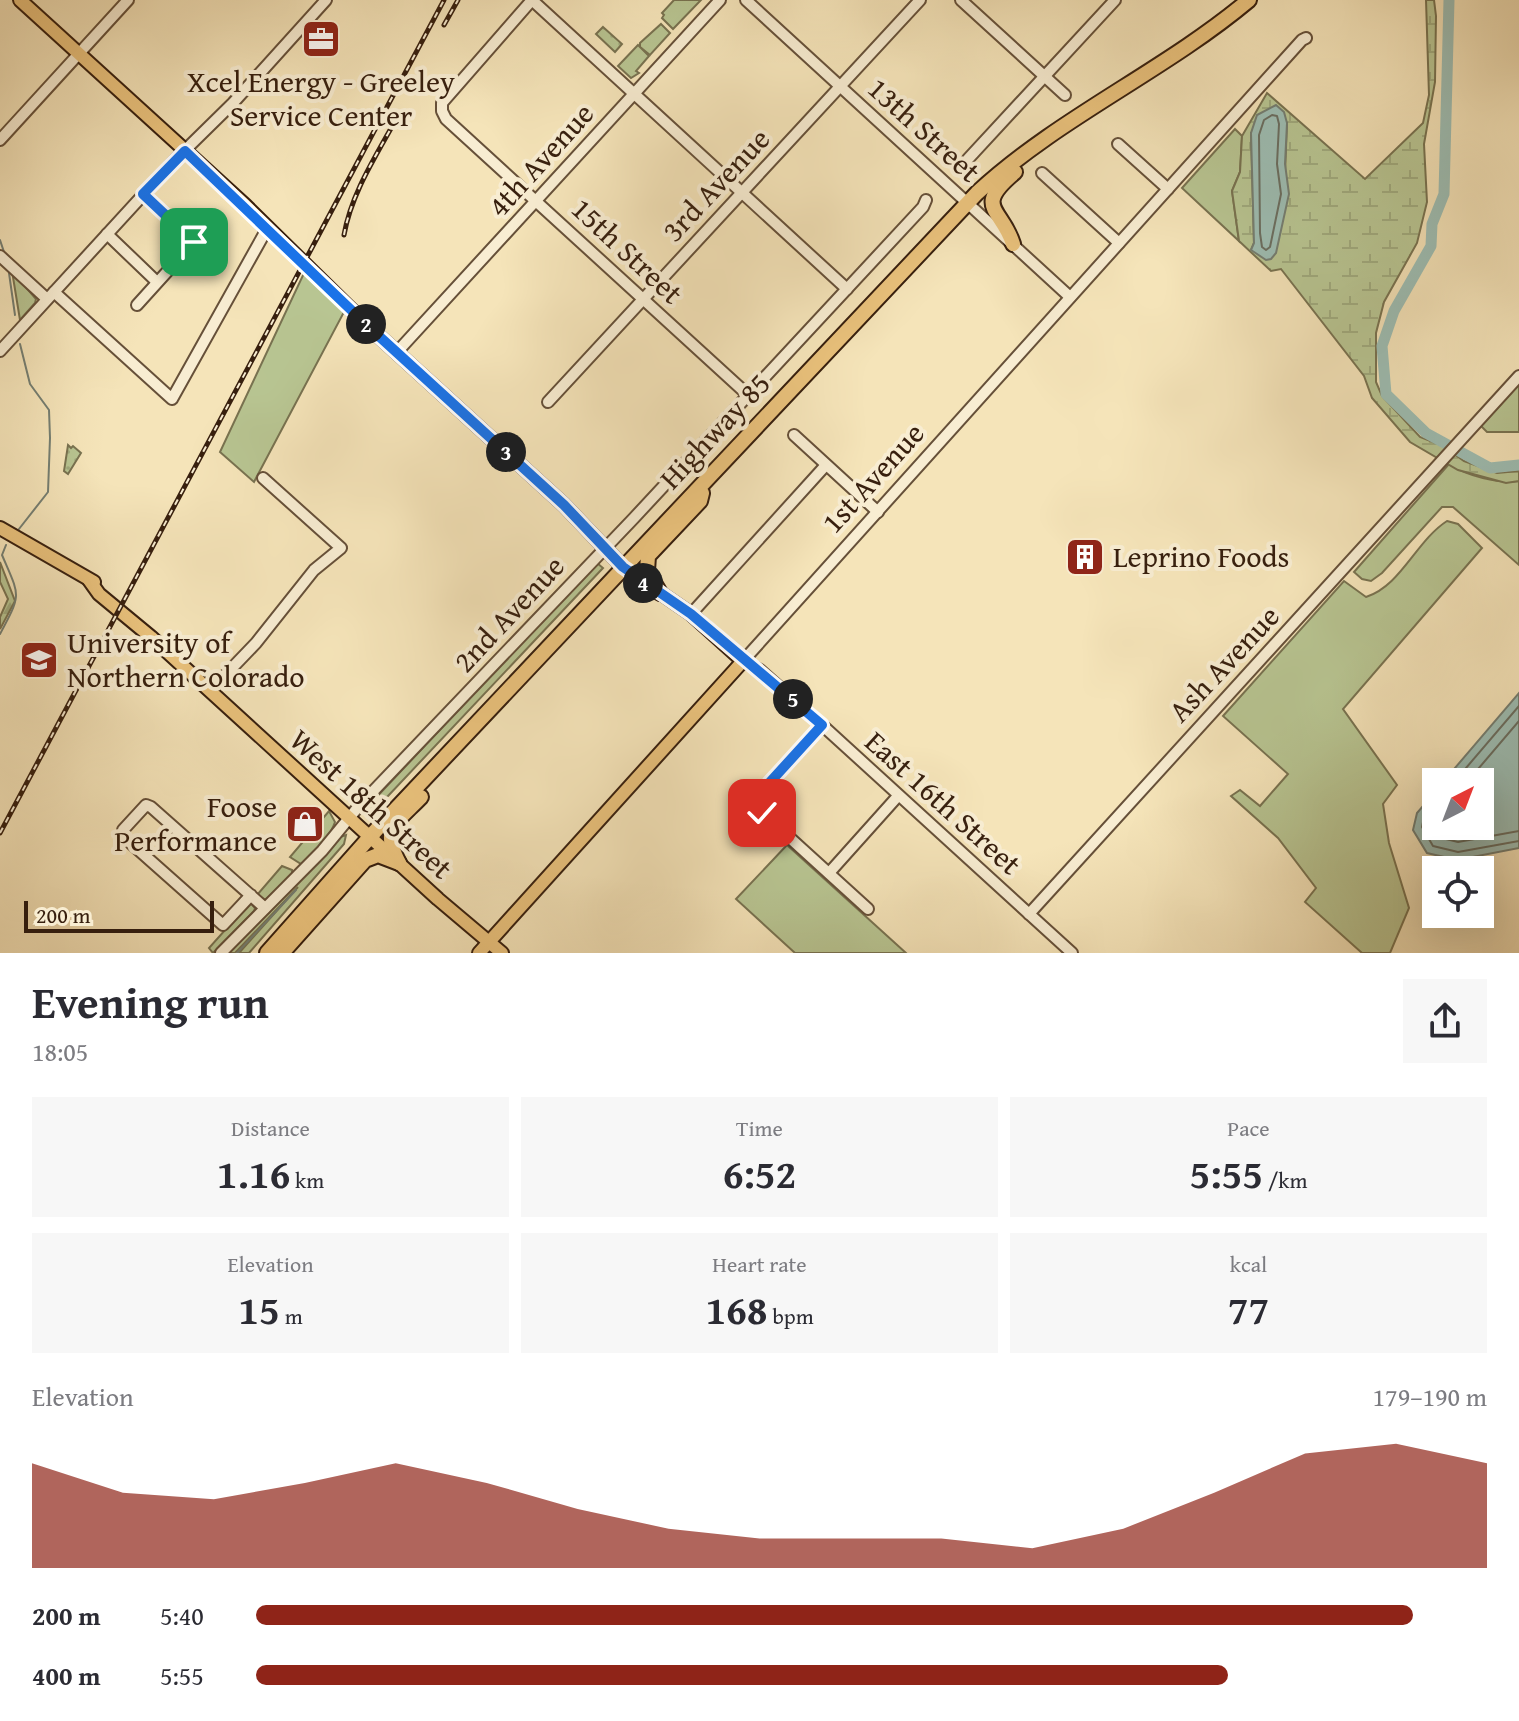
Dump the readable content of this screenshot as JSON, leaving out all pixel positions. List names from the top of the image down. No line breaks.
{"streets":{"highway":["Highway 85"],"main road":["1st Avenue","West 18th Street"],"street":["13th Street","4th Avenue","3rd Avenue","15th Street","2nd Avenue","Ash Avenue","East 16th Street"]},"crossings":[["13th Street","3rd Avenue"],["13th Street","Highway 85"],["13th Street","1st Avenue"],["4th Avenue","15th Street"],["3rd Avenue","15th Street"],["15th Street","2nd Avenue"],["Highway 85","West 18th Street"],["1st Avenue","East 16th Street"],["1st Avenue","West 18th Street"],["2nd Avenue","West 18th Street"],["Ash Avenue","East 16th Street"]],"places":{"office":["Xcel Energy - Greeley Service Center"],"building":["Leprino Foods"],"school or university":["University of Northern Colorado"],"shop":["Foose Performance"]},"scale_bar":"200 m","north":"top right","page":{"pins":["2","3","4","5"],"scale":"200 m","heading":["Evening run","18:05"],"stats":[["Distance","1.16 km"],["Time","6:52"],["Pace","5:55 /km"],["Elevation","15 m"],["Heart rate","168 bpm"],["kcal","77"]],"chart":["Elevation","179–190 m"],"list":[{"name":"200 m","note":"5:40"},{"name":"400 m","note":"5:55"}]}}
